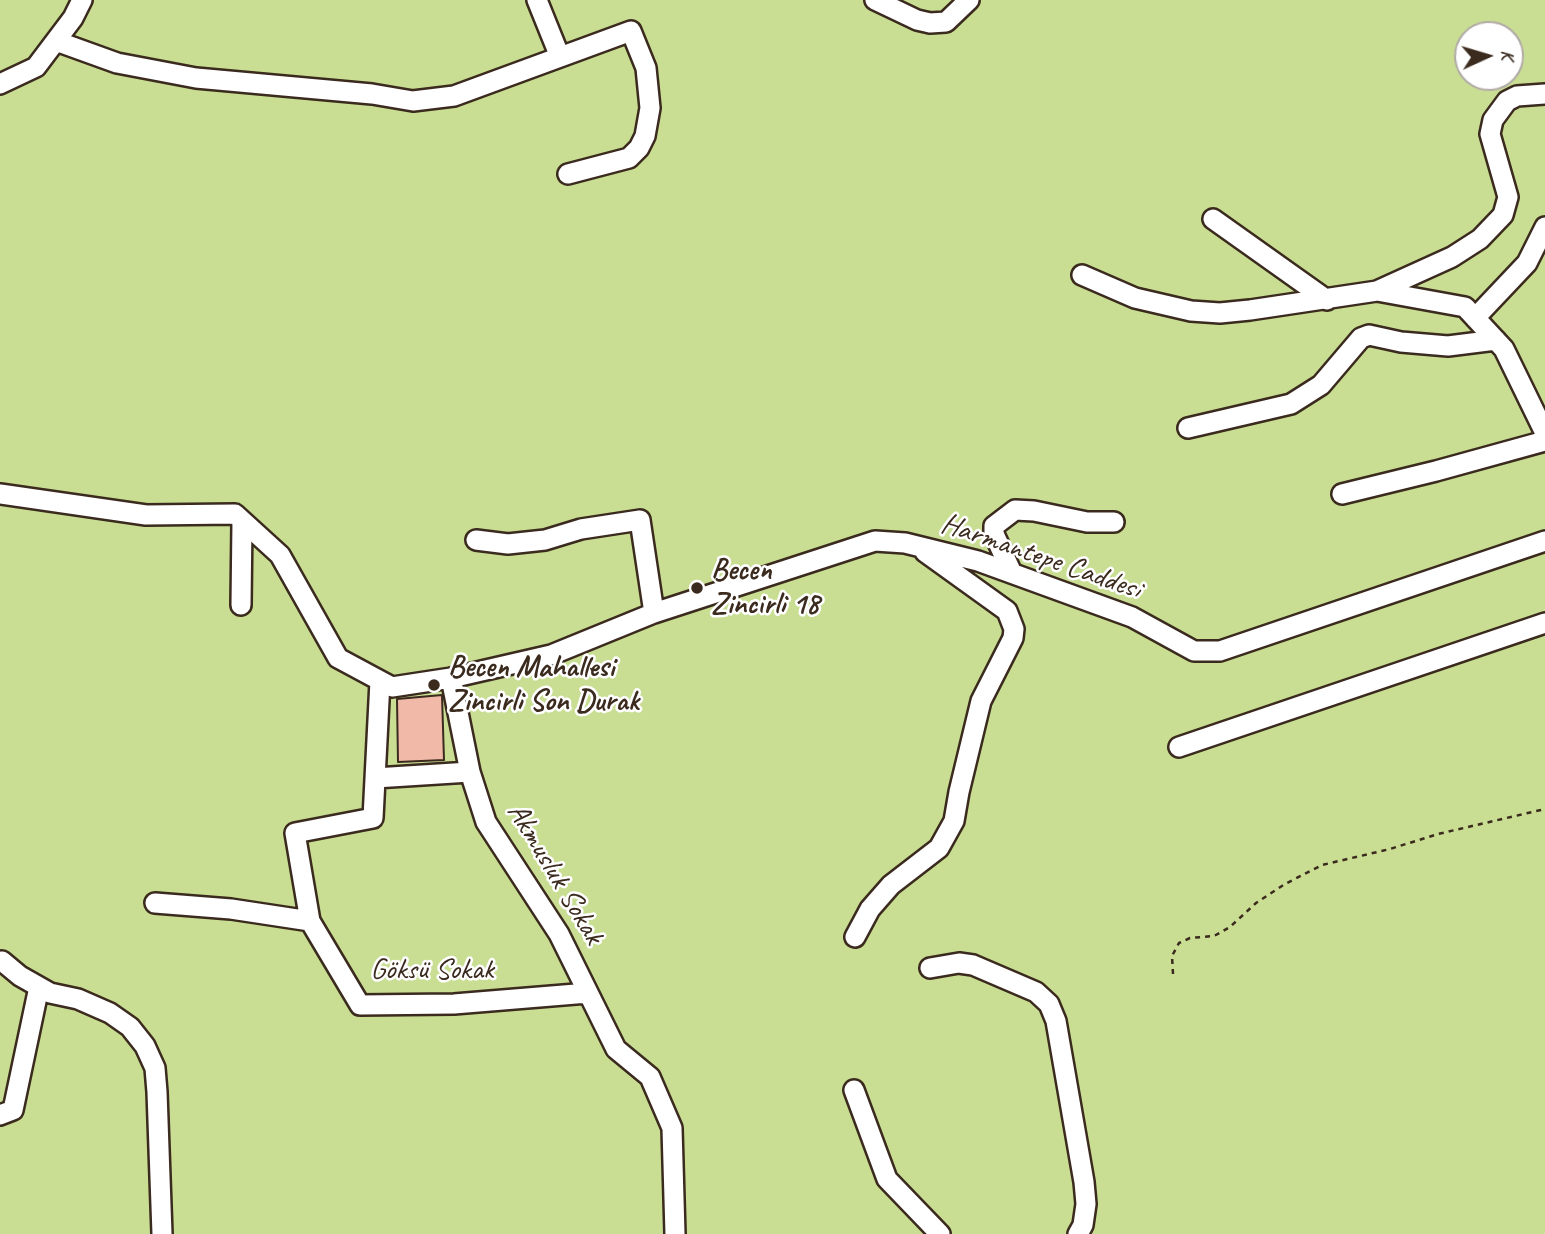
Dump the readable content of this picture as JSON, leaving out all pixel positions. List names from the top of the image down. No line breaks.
{"streets":{"street":["Harmantepe Caddesi","Akmusluk Sokak","Göksü Sokak"]},"crossings":[["Harmantepe Caddesi","Akmusluk Sokak"],["Akmusluk Sokak","Göksü Sokak"]],"places":["Becen Zincirli 18","Becen Mahallesi Zincirli Son Durak"],"north":"right"}
